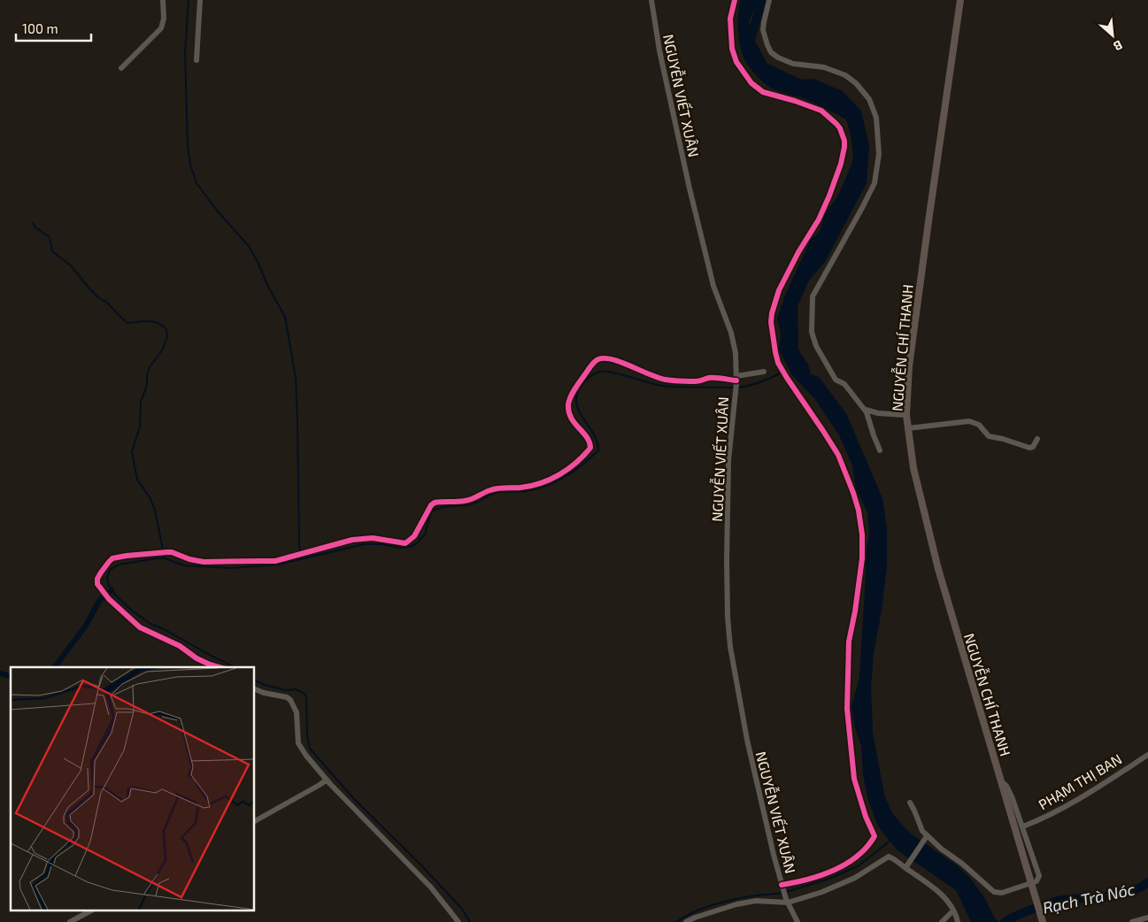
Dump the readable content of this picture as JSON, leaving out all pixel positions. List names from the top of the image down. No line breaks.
{"streets":{"main road":["NGUYỄN CHÍ THANH"],"street":["NGUYỄN VIẾT XUÂN","PHẠM THỊ BAN"]},"water":["Rạch Trà Nóc"],"scale_bar":"100 m","north":"bottom right"}
